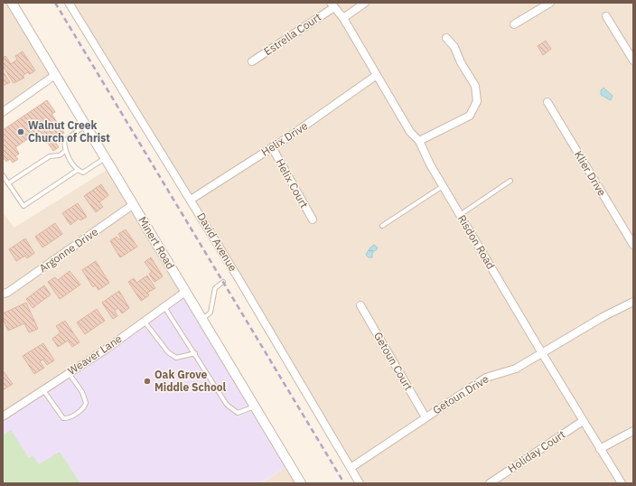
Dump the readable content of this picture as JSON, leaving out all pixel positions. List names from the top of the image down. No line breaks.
{"streets":{"street":["Estrella Court","Helix Drive","Klier Drive","Helix Court","David Avenue","Risdon Road","Minert Road","Argonne Drive","Weaver Lane","Getoun Court","Getoun Drive","Holiday Court"]},"crossings":[["Estrella Court","Risdon Road"],["Helix Drive","Helix Court"],["Helix Drive","David Avenue"],["Helix Drive","Risdon Road"],["David Avenue","Getoun Drive"],["Risdon Road","Getoun Drive"],["Risdon Road","Holiday Court"],["Minert Road","Argonne Drive"],["Minert Road","Weaver Lane"],["Getoun Court","Getoun Drive"]],"places":["Walnut Creek Church of Christ","Oak Grove Middle School"]}
